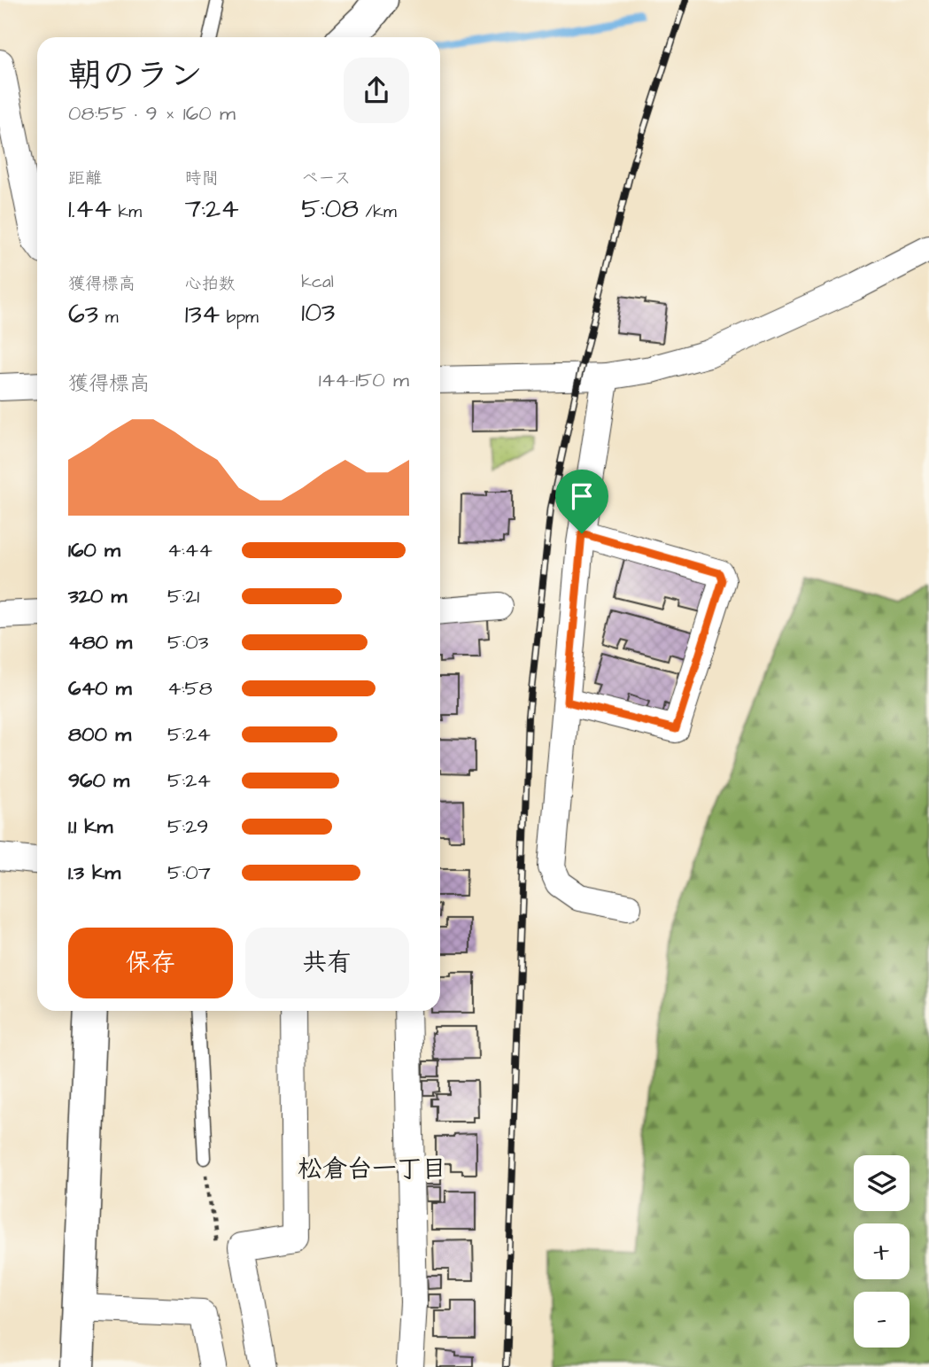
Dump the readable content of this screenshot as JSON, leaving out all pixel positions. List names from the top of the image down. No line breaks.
{"districts":["松倉台一丁目"],"page":{"heading":["朝のラン","08:55 · 9 × 160 m"],"stats":[["距離","1.44 km"],["時間","7:24"],["ペース","5:08 /km"],["獲得標高","63 m"],["心拍数","134 bpm"],["kcal","103"]],"chart":["獲得標高","144–150 m"],"list":[{"name":"160 m","note":"4:44"},{"name":"320 m","note":"5:21"},{"name":"480 m","note":"5:03"},{"name":"640 m","note":"4:58"},{"name":"800 m","note":"5:24"},{"name":"960 m","note":"5:24"},{"name":"1.1 km","note":"5:29"},{"name":"1.3 km","note":"5:07"}],"buttons":["保存","共有"],"map_buttons":["+","−"]}}
